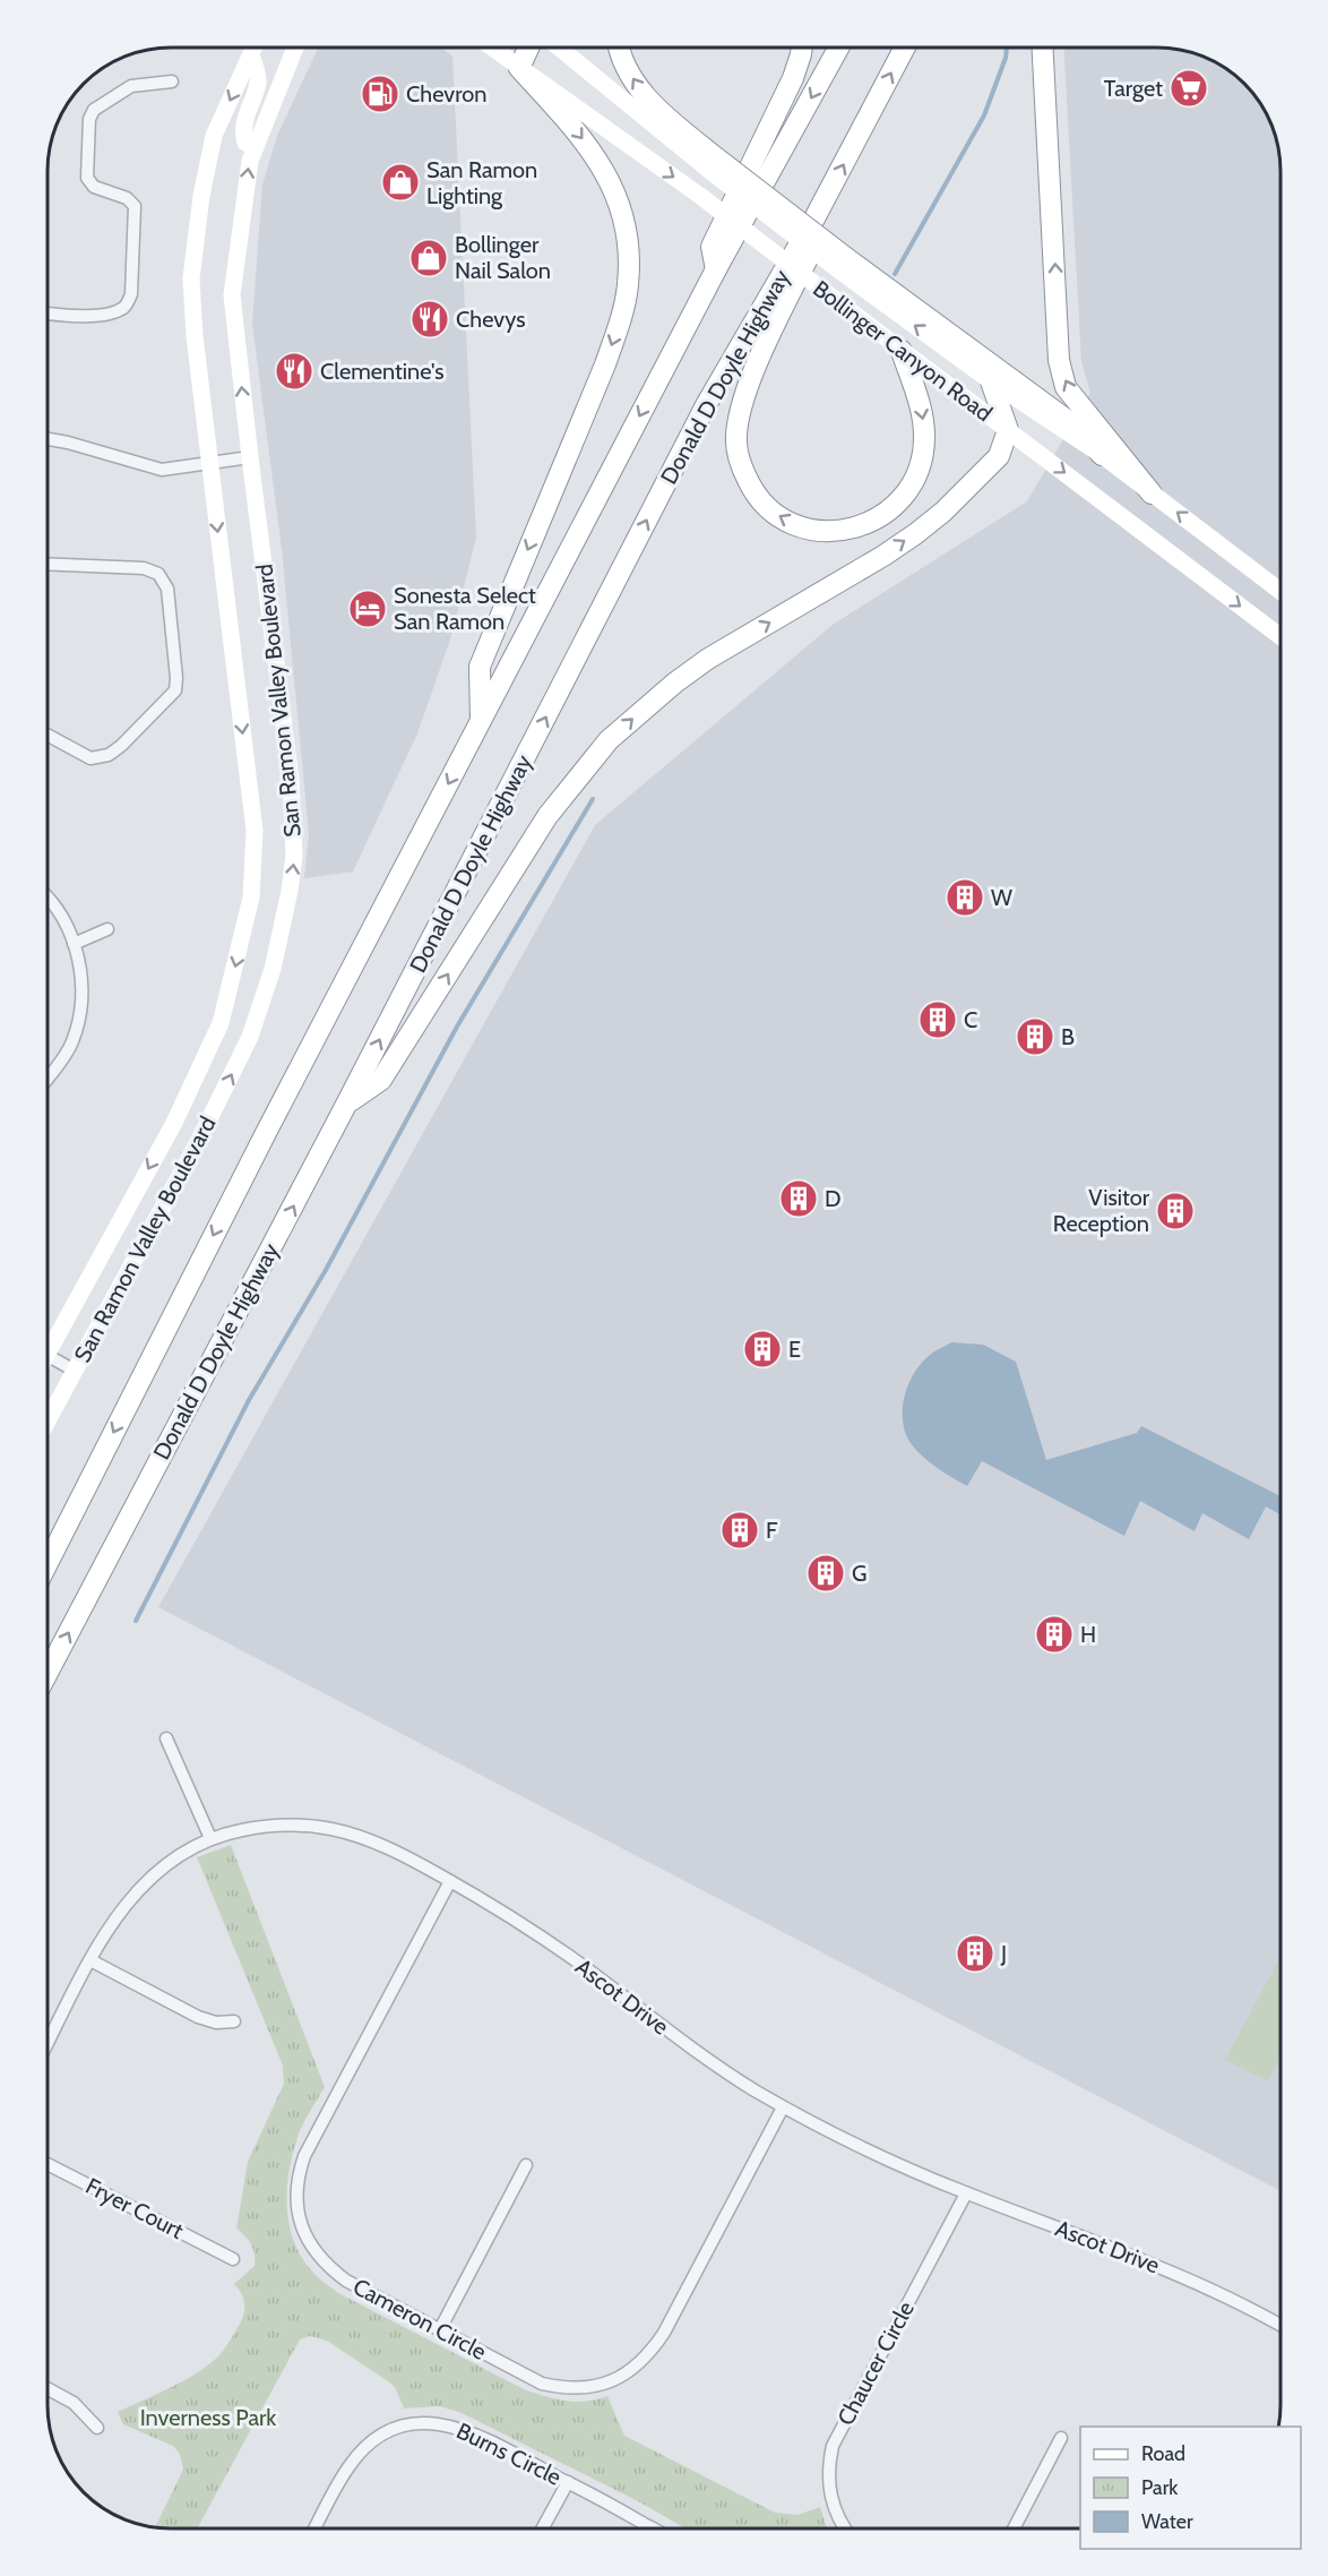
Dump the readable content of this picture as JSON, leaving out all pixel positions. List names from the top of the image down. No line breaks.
{"streets":{"highway":["Donald D Doyle Highway"],"main road":["Bollinger Canyon Road","San Ramon Valley Boulevard"],"street":["Ascot Drive","Fryer Court","Cameron Circle","Chaucer Circle","Burns Circle"]},"crossings":[["Ascot Drive","Cameron Circle"],["Ascot Drive","Chaucer Circle"]],"parks":["Inverness Park"],"places":{"supermarket":["Target"],"fuel station":["Chevron"],"shop":["San Ramon Lighting","Bollinger Nail Salon"],"restaurant":["Chevys","Clementine's"],"hotel":["Sonesta Select San Ramon"],"building":["W","C","B","D","Visitor Reception","E","F","G","H","J"]},"legend":["Road","Park","Water"]}
